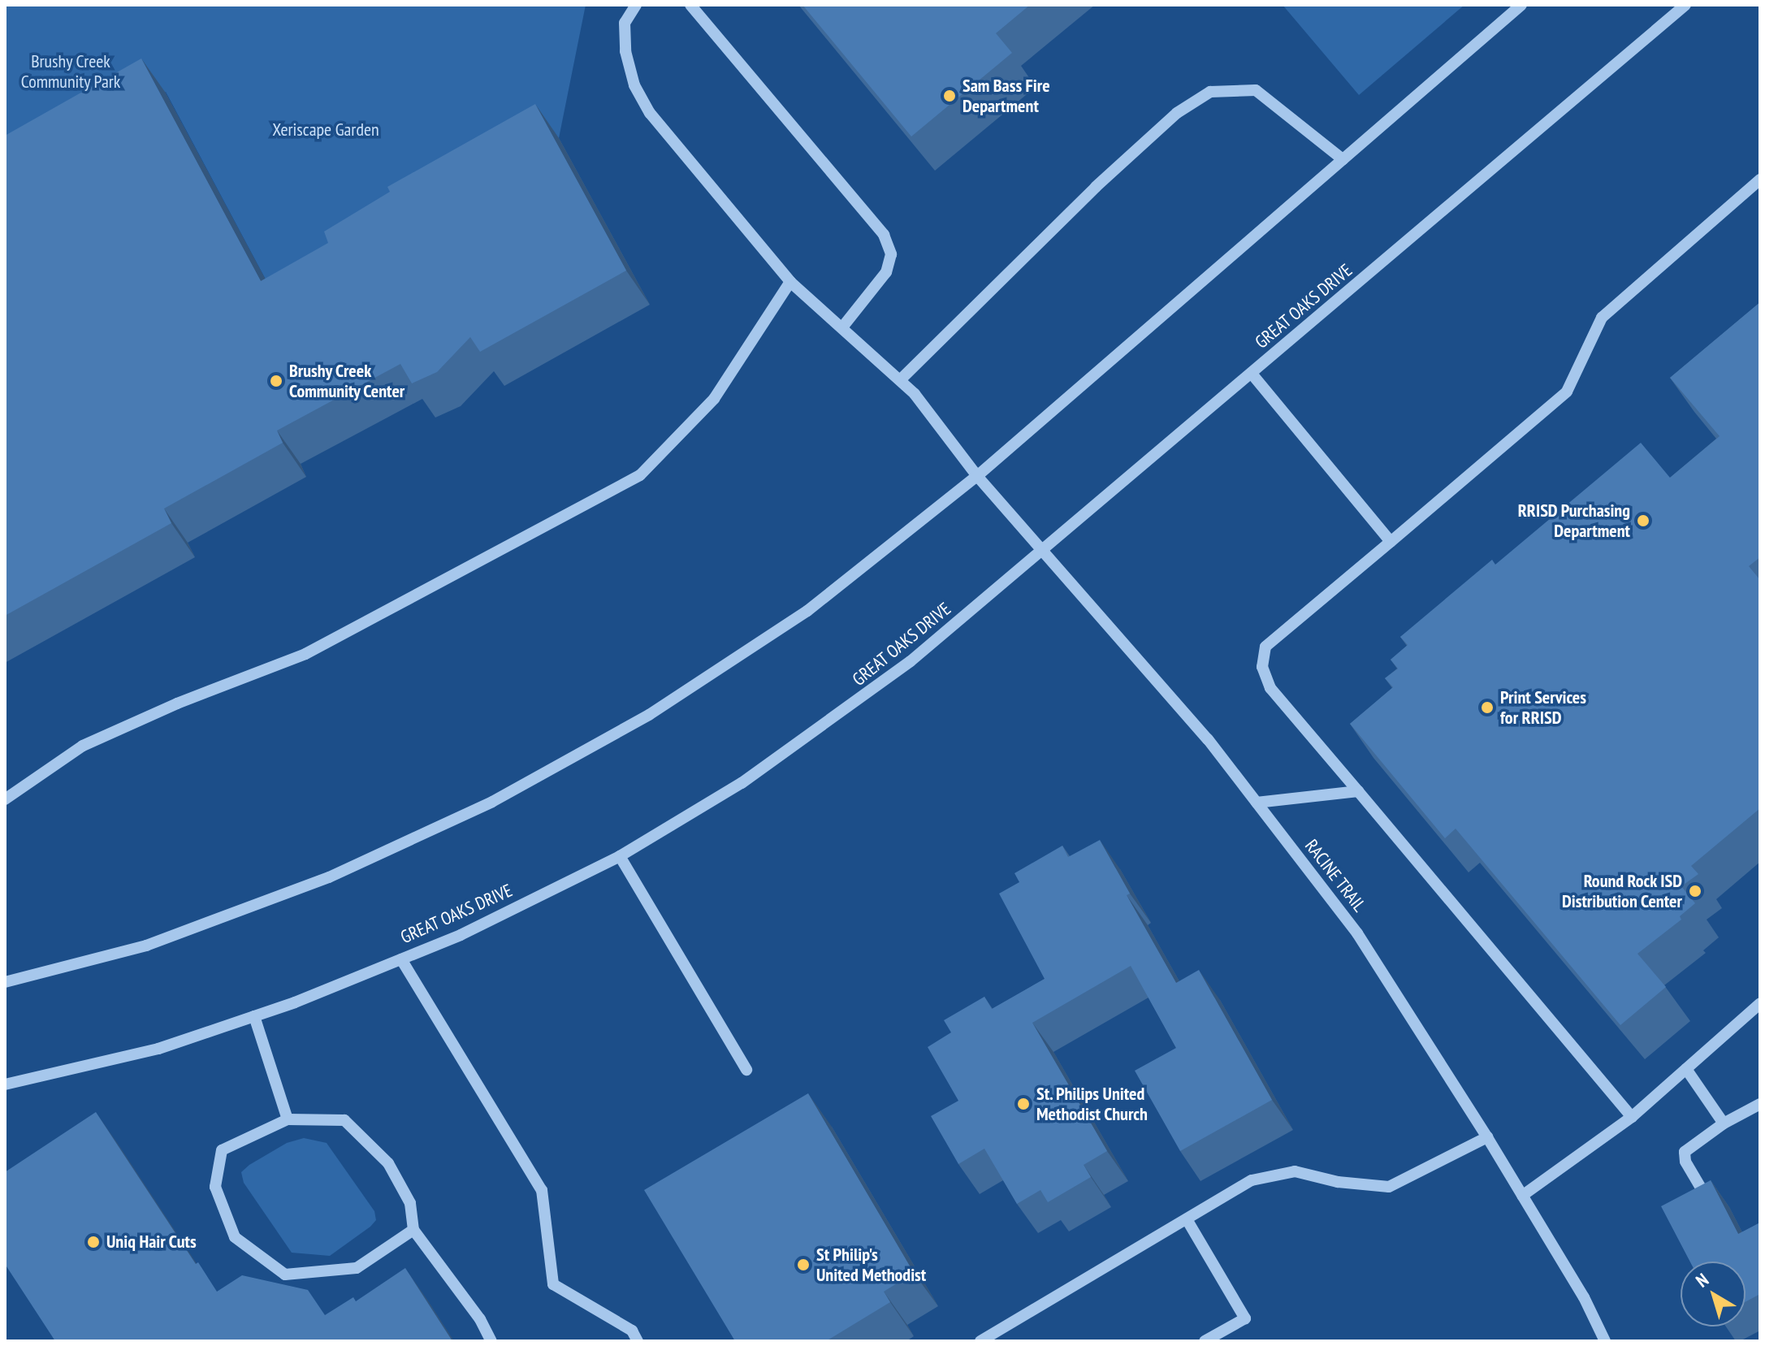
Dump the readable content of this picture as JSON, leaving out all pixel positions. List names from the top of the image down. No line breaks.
{"streets":{"street":["GREAT OAKS DRIVE","RACINE TRAIL"]},"crossings":[["GREAT OAKS DRIVE","RACINE TRAIL"]],"parks":["Brushy Creek Community Park","Xeriscape Garden"],"places":["Sam Bass Fire Department","Brushy Creek Community Center","RRISD Purchasing Department","Print Services for RRISD","Round Rock ISD Distribution Center","St. Philips United Methodist Church","Uniq Hair Cuts","St Philip's United Methodist"],"north":"top left"}
